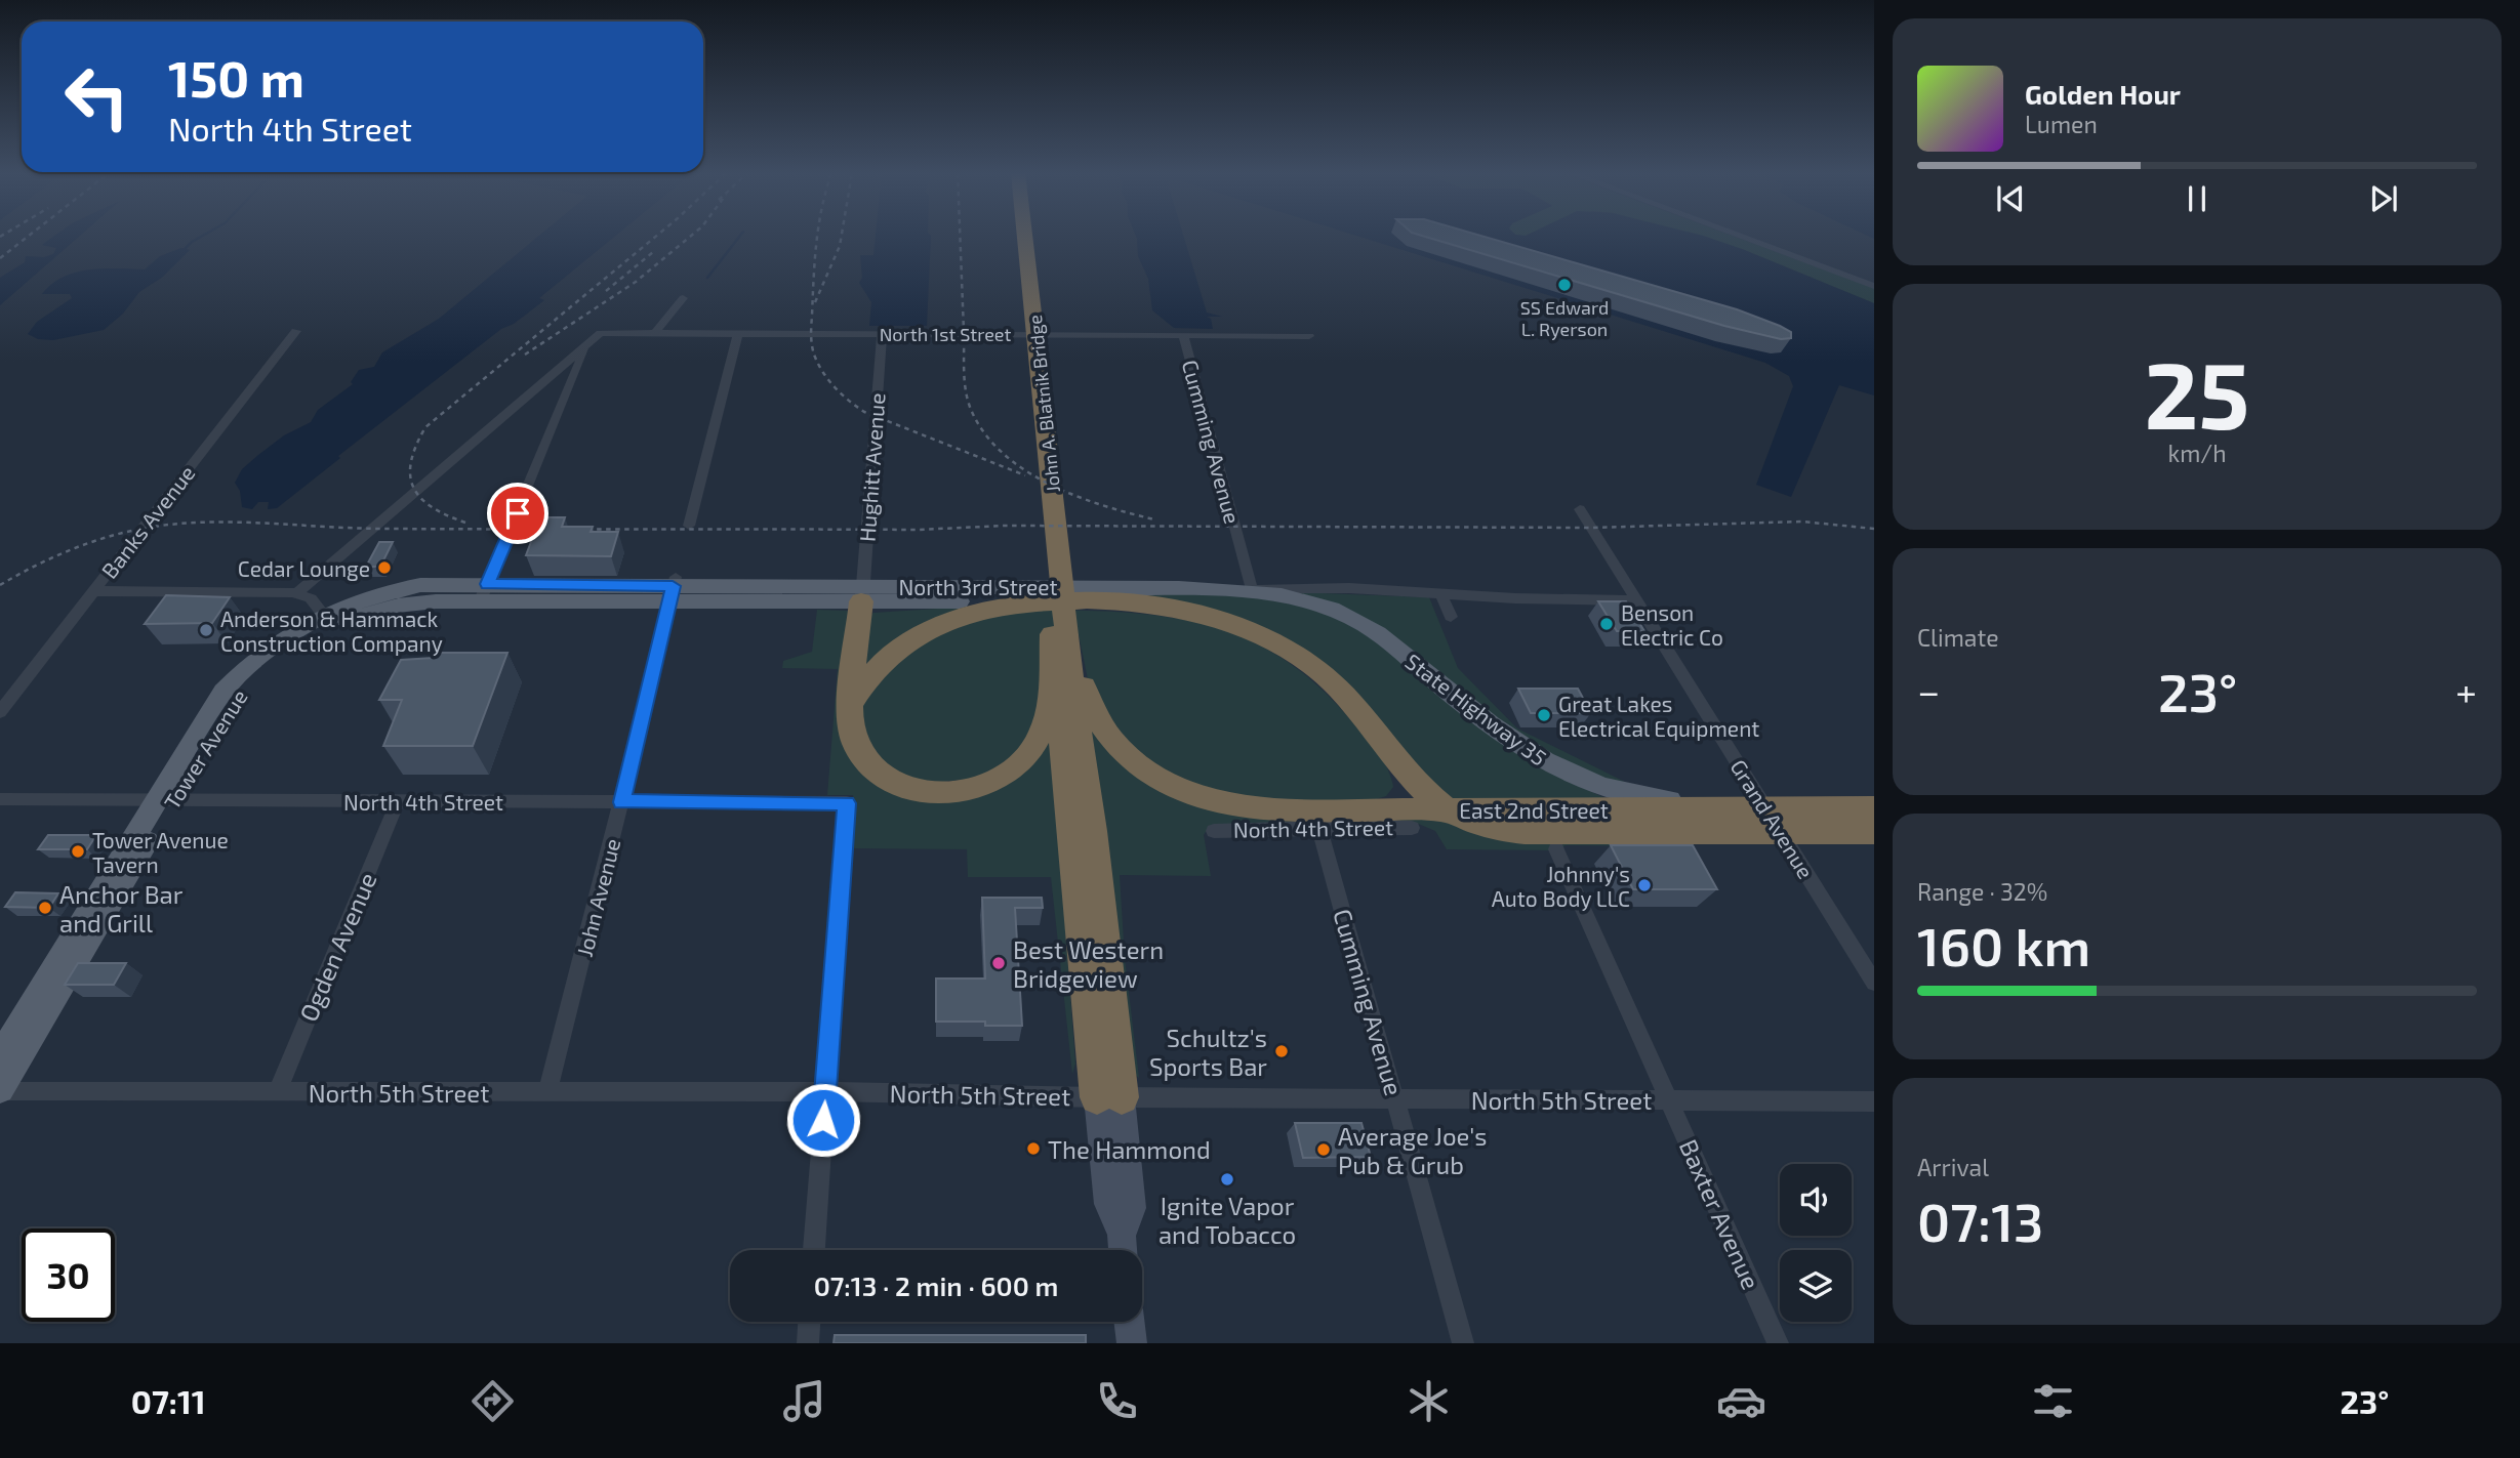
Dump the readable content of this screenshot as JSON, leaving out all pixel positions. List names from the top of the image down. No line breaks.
{"streets":{"highway":["John A. Blatnik Bridge","North 3rd Street","East 2nd Street"],"main road":["State Highway 35","Tower Avenue"],"street":["North 1st Street","Cumming Avenue","Hughitt Avenue","Banks Avenue","North 4th Street","Grand Avenue","John Avenue","Ogden Avenue","North 5th Street","Baxter Avenue"]},"crossings":[["North 1st Street","Cumming Avenue"],["North 1st Street","Hughitt Avenue"],["Cumming Avenue","North 3rd Street"],["Cumming Avenue","State Highway 35"],["Cumming Avenue","North 4th Street"],["Cumming Avenue","North 5th Street"],["Hughitt Avenue","North 3rd Street"],["North 3rd Street","State Highway 35"],["North 3rd Street","Tower Avenue"],["North 3rd Street","Grand Avenue"],["North 3rd Street","John Avenue"],["State Highway 35","East 2nd Street"],["State Highway 35","Grand Avenue"],["Tower Avenue","North 4th Street"],["Tower Avenue","North 5th Street"],["North 4th Street","John Avenue"],["North 4th Street","Ogden Avenue"],["North 4th Street","North 5th Street"],["East 2nd Street","Grand Avenue"],["John Avenue","North 5th Street"],["Ogden Avenue","North 5th Street"],["North 5th Street","Baxter Avenue"]],"places":["SS Edward L. Ryerson","Cedar Lounge","Benson Electric Co","Anderson & Hammack Construction Company","Great Lakes Electrical Equipment","Tower Avenue Tavern","Johnny's Auto Body LLC","Anchor Bar and Grill","Best Western Bridgeview","Schultz's Sports Bar","The Hammond","Average Joe's Pub & Grub","Ignite Vapor and Tobacco"],"page":{"turn":["150 m","North 4th Street"],"song":["Golden Hour","Lumen"],"tile":[["25","km/h"],"Climate",["Range · 32%","160 km"],["Arrival","07:13"]],"heat":["−","23°","+"],"limit":"30","trip":"07:13 · 2 min · 600 m","tabs":["07:11","23°"]}}
